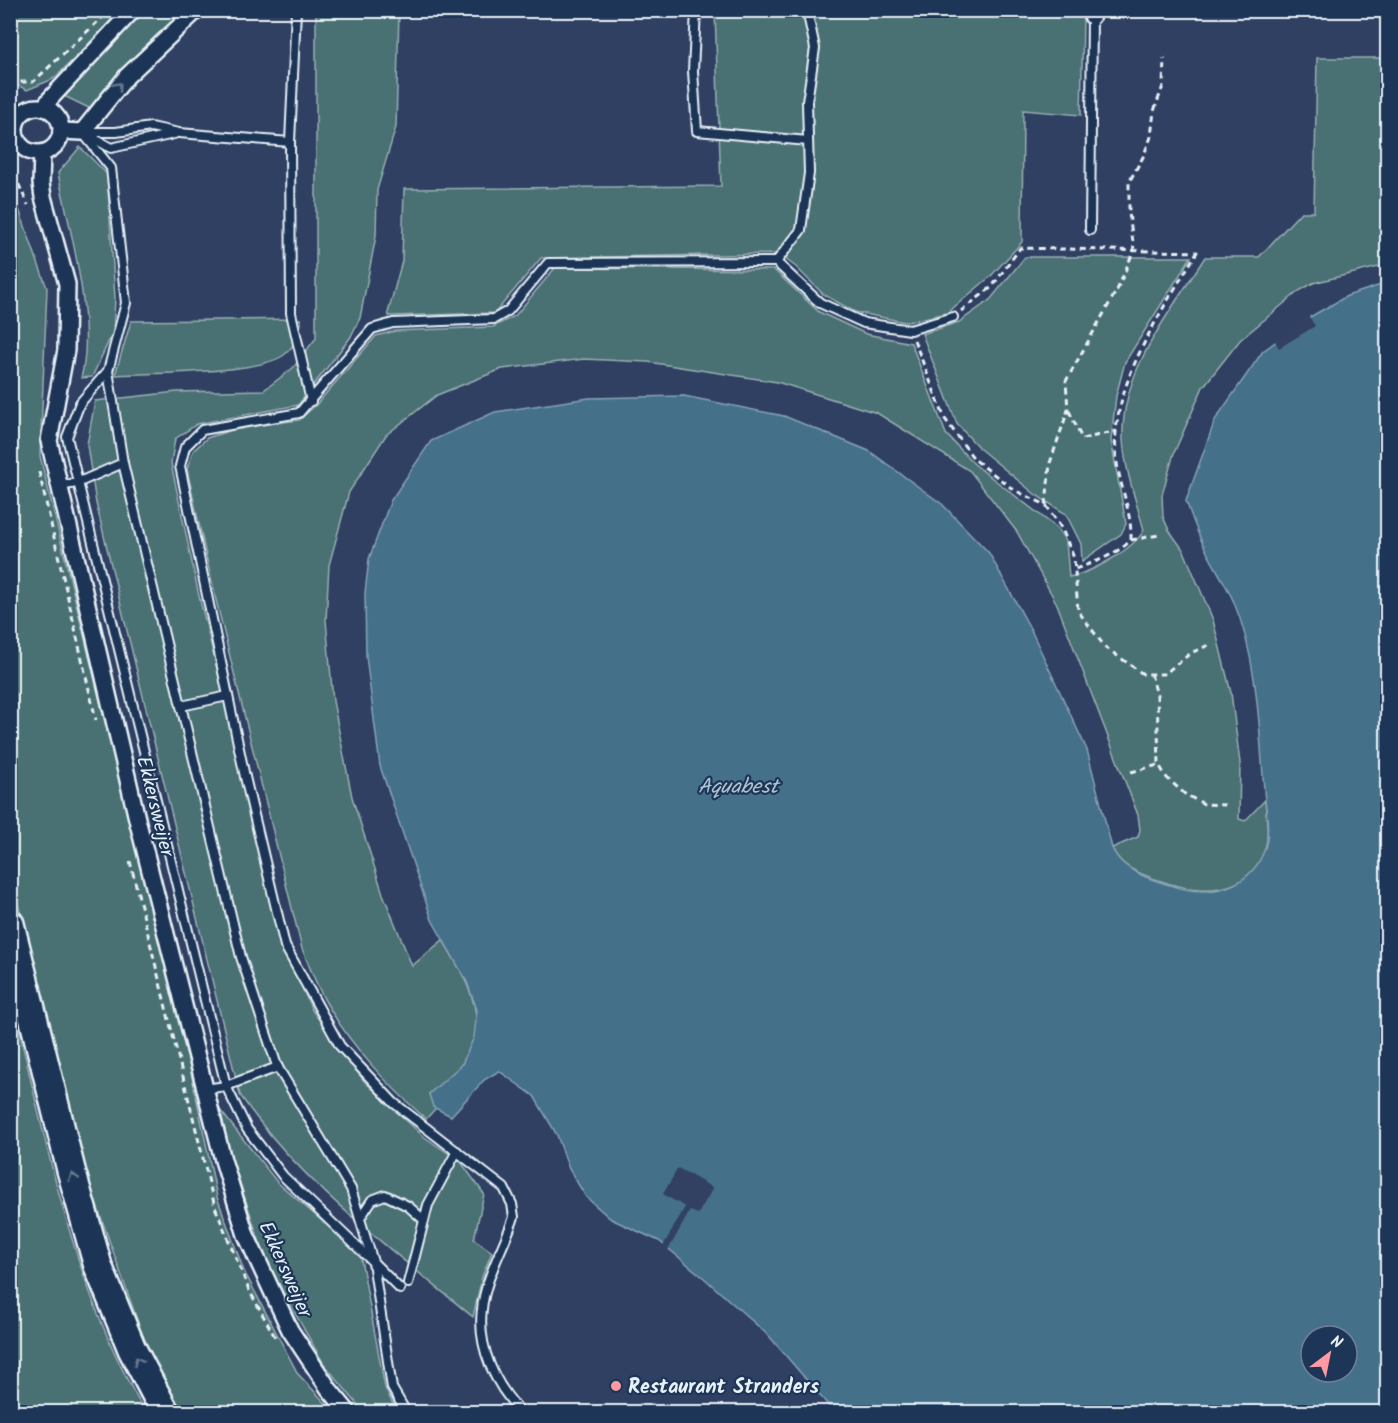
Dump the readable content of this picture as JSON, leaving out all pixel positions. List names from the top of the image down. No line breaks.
{"streets":{"street":["Ekkersweijer"]},"water":["Aquabest"],"places":["Restaurant Stranders"],"north":"top right"}
